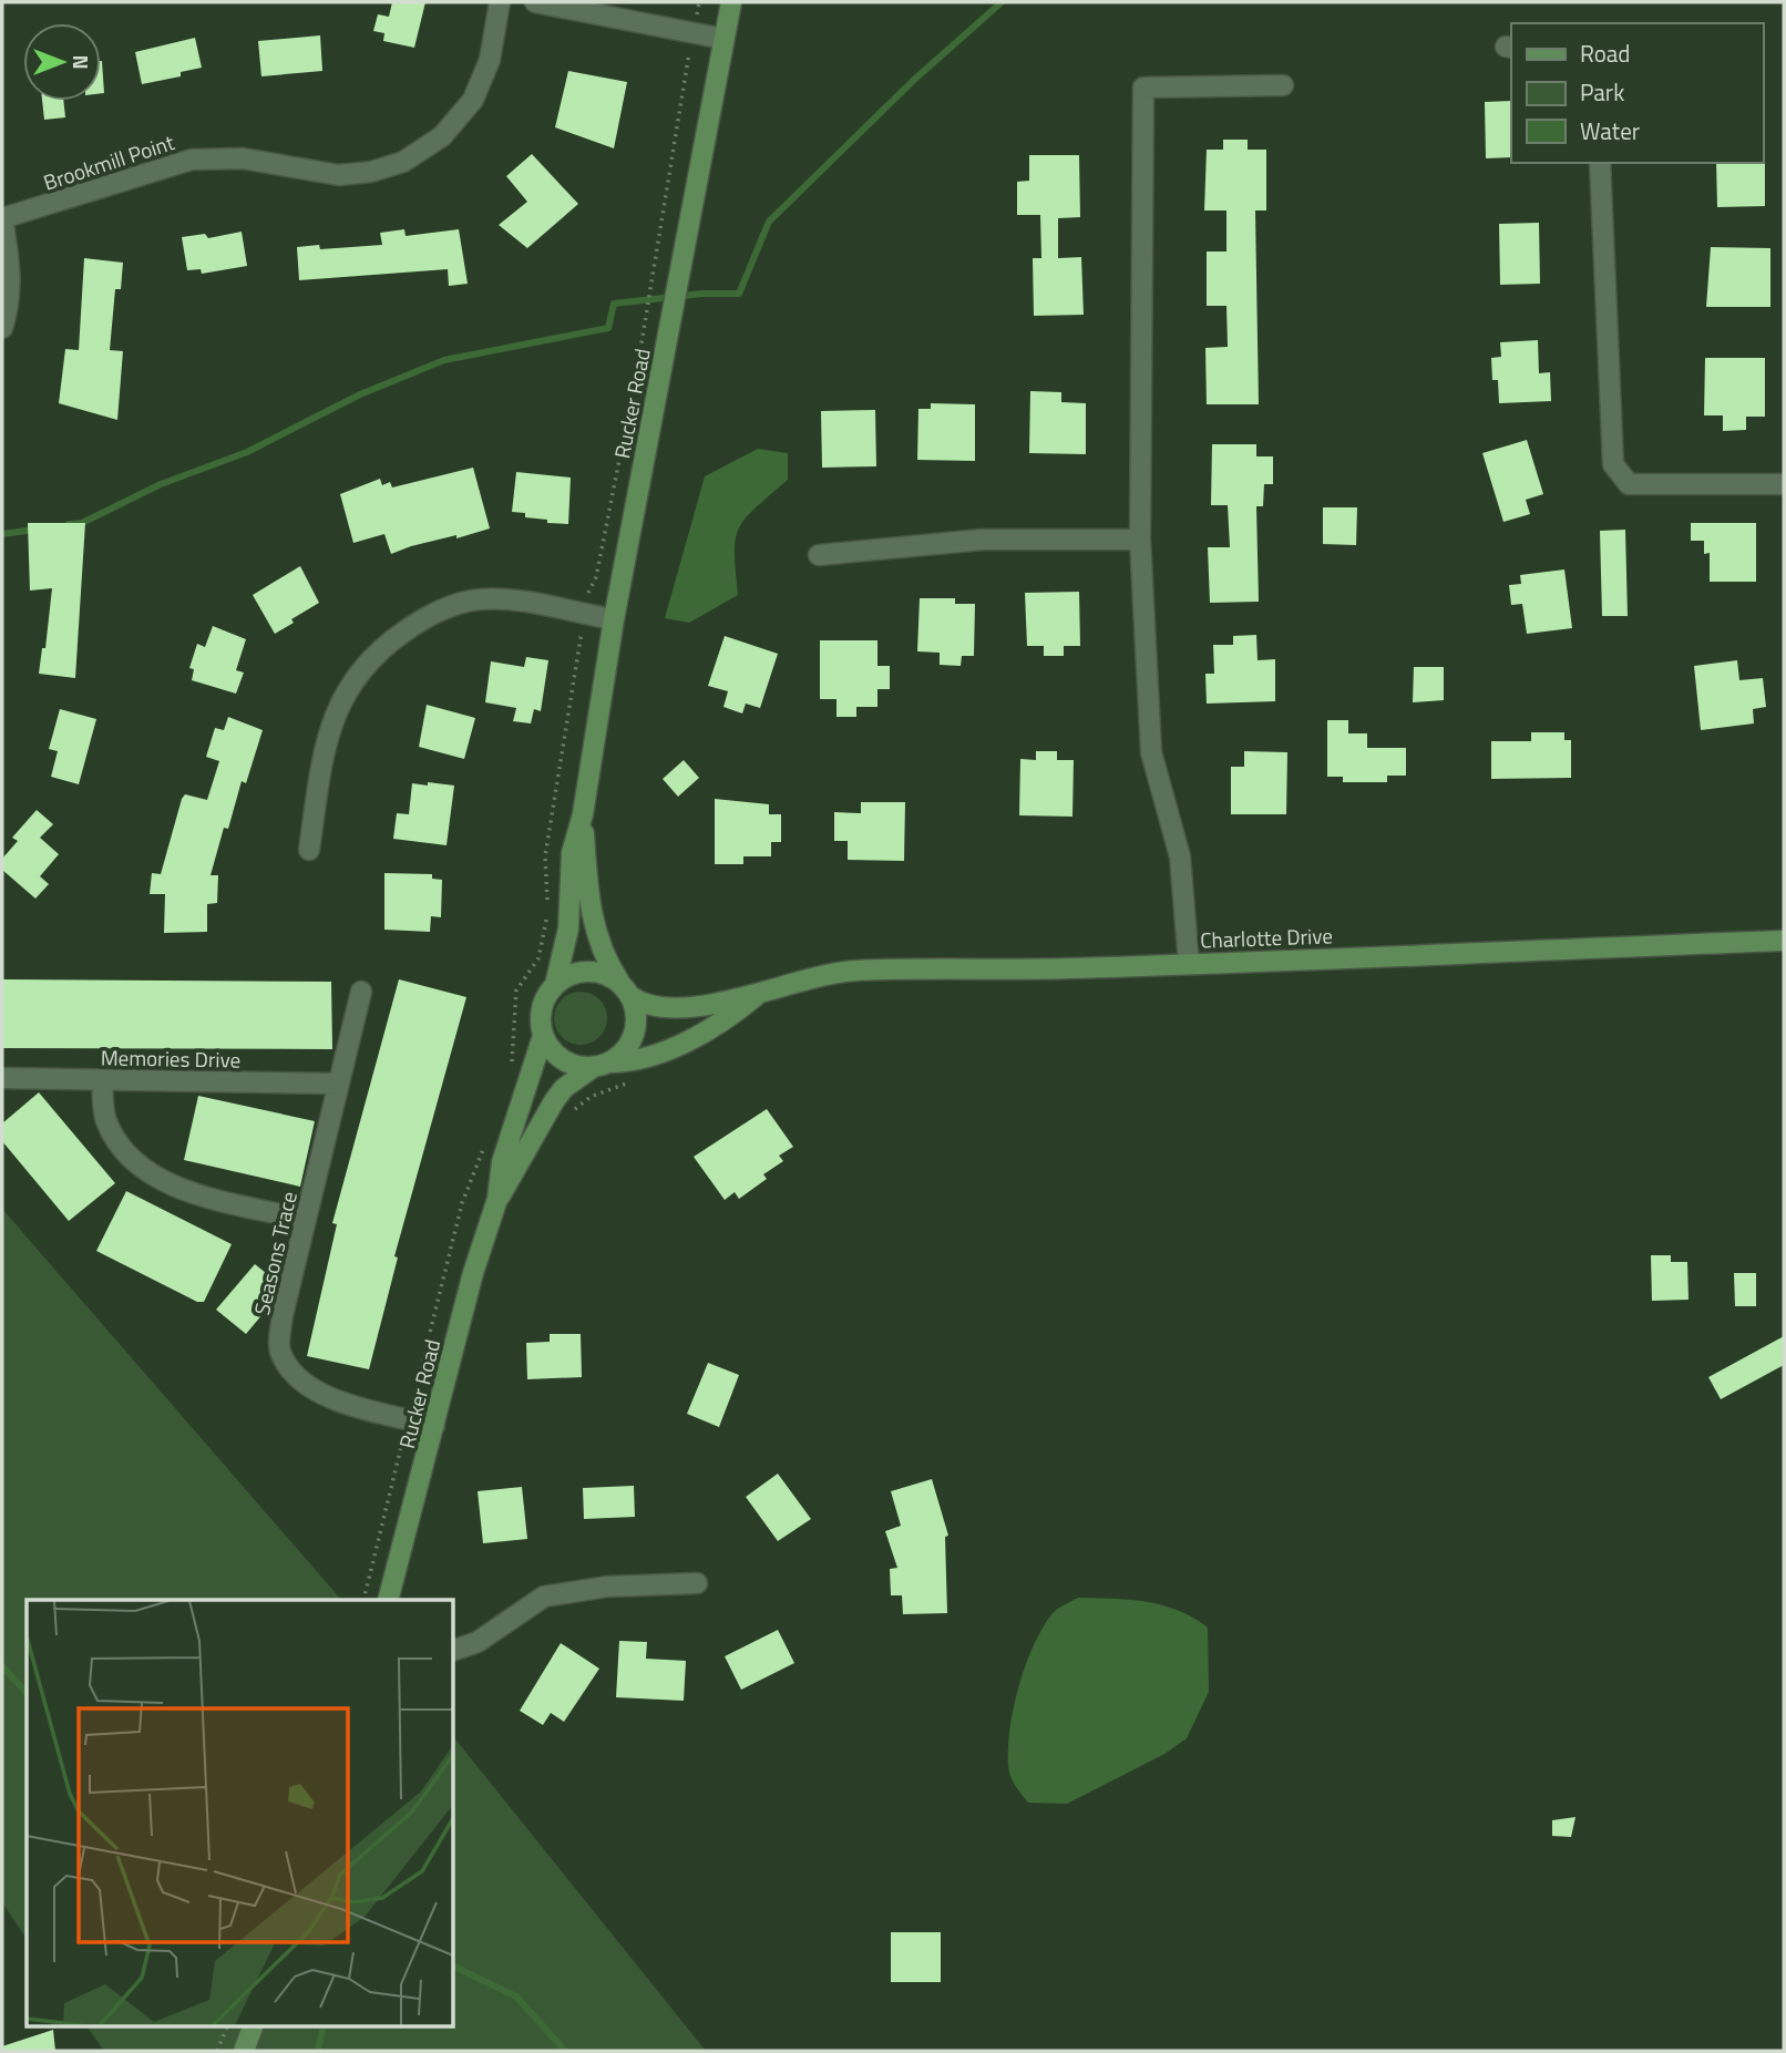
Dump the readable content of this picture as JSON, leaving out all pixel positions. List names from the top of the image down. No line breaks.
{"streets":{"main road":["Rucker Road","Charlotte Drive"],"street":["Brookmill Point","Memories Drive","Seasons Trace"]},"crossings":[["Rucker Road","Charlotte Drive"],["Rucker Road","Seasons Trace"],["Memories Drive","Seasons Trace"]],"legend":["Road","Park","Water"],"north":"right"}
